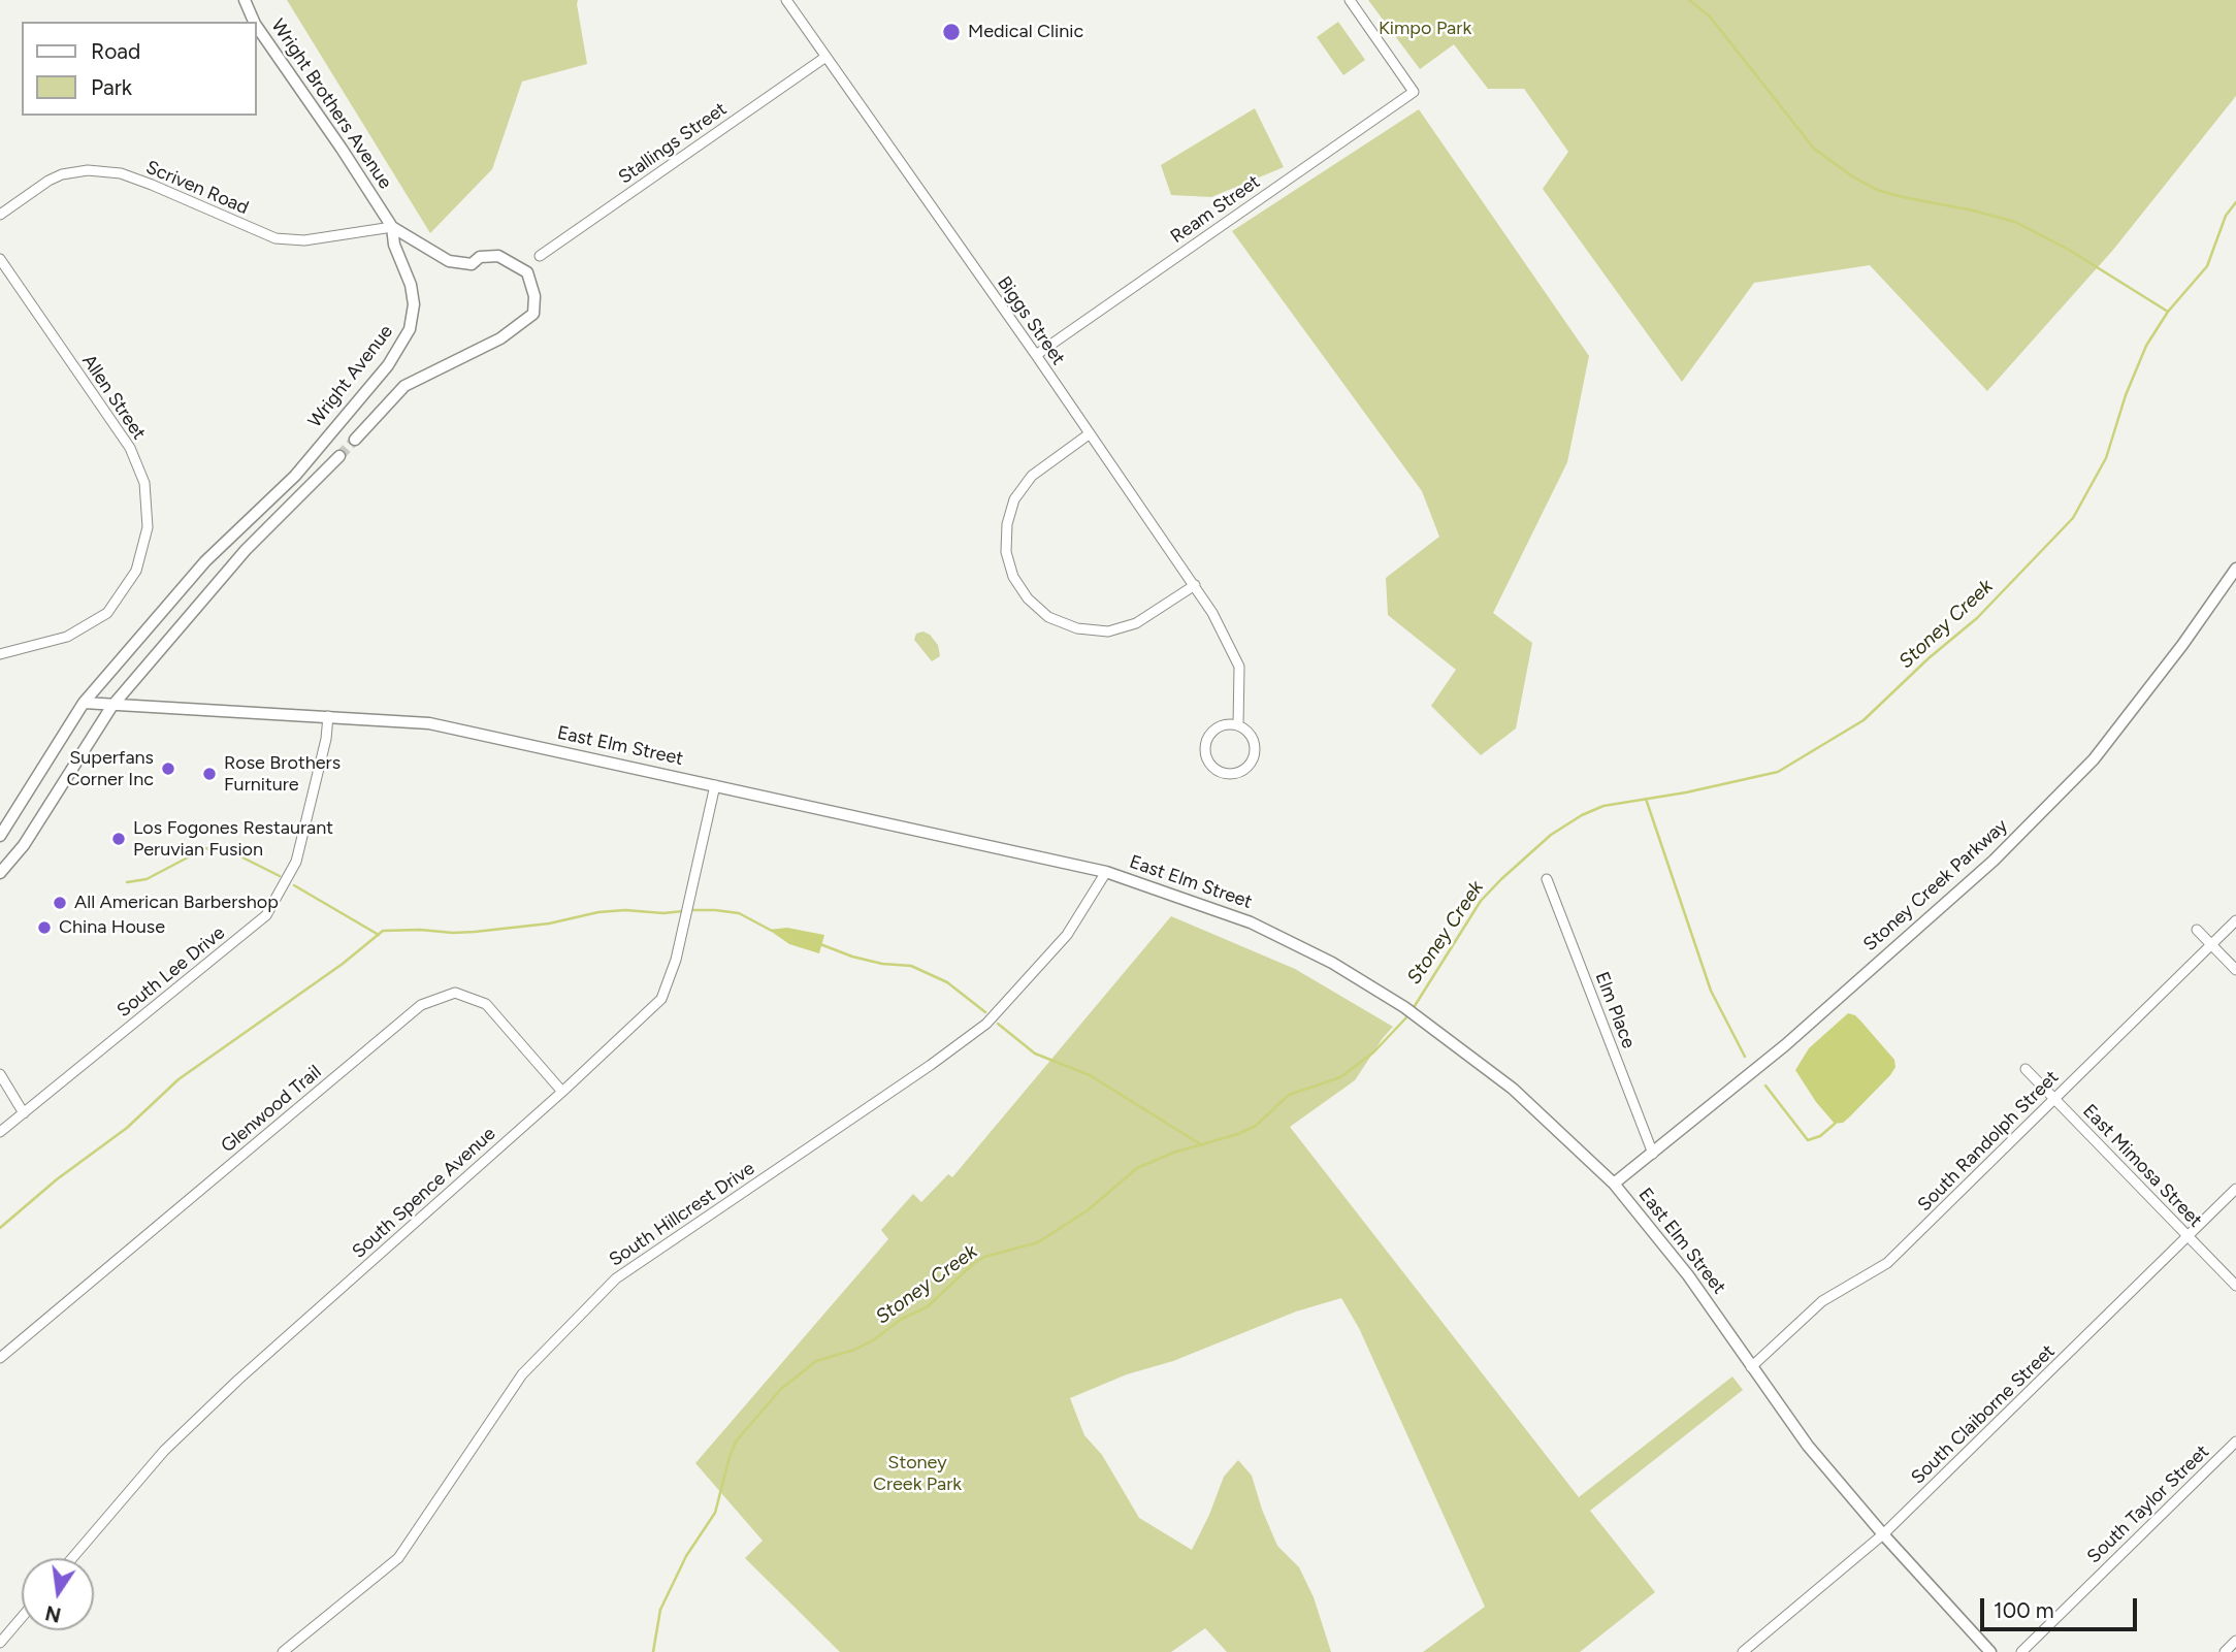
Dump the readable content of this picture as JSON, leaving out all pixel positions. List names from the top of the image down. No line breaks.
{"streets":{"street":["Wright Brothers Avenue","Stallings Street","Scriven Road","Ream Street","Biggs Street","Wright Avenue","Allen Street","East Elm Street","Stoney Creek Parkway","South Lee Drive","Elm Place","Glenwood Trail","South Randolph Street","East Mimosa Street","South Spence Avenue","South Hillcrest Drive","South Claiborne Street","South Taylor Street"]},"crossings":[["Wright Brothers Avenue","Scriven Road"],["Wright Brothers Avenue","Wright Avenue"],["Stallings Street","Biggs Street"],["Scriven Road","Wright Avenue"],["Ream Street","Biggs Street"],["Wright Avenue","East Elm Street"],["East Elm Street","Stoney Creek Parkway"],["East Elm Street","South Lee Drive"],["East Elm Street","South Randolph Street"],["East Elm Street","South Spence Avenue"],["East Elm Street","South Hillcrest Drive"],["East Elm Street","South Claiborne Street"],["Stoney Creek Parkway","Elm Place"],["Glenwood Trail","South Spence Avenue"],["South Randolph Street","East Mimosa Street"],["East Mimosa Street","South Claiborne Street"]],"water":["Stoney Creek"],"parks":["Kimpo Park","Stoney Creek Park"],"places":["Medical Clinic","Superfans Corner Inc","Rose Brothers Furniture","Los Fogones Restaurant Peruvian Fusion","All American Barbershop","China House"],"legend":["Road","Park"],"scale_bar":"100 m","north":"bottom"}
